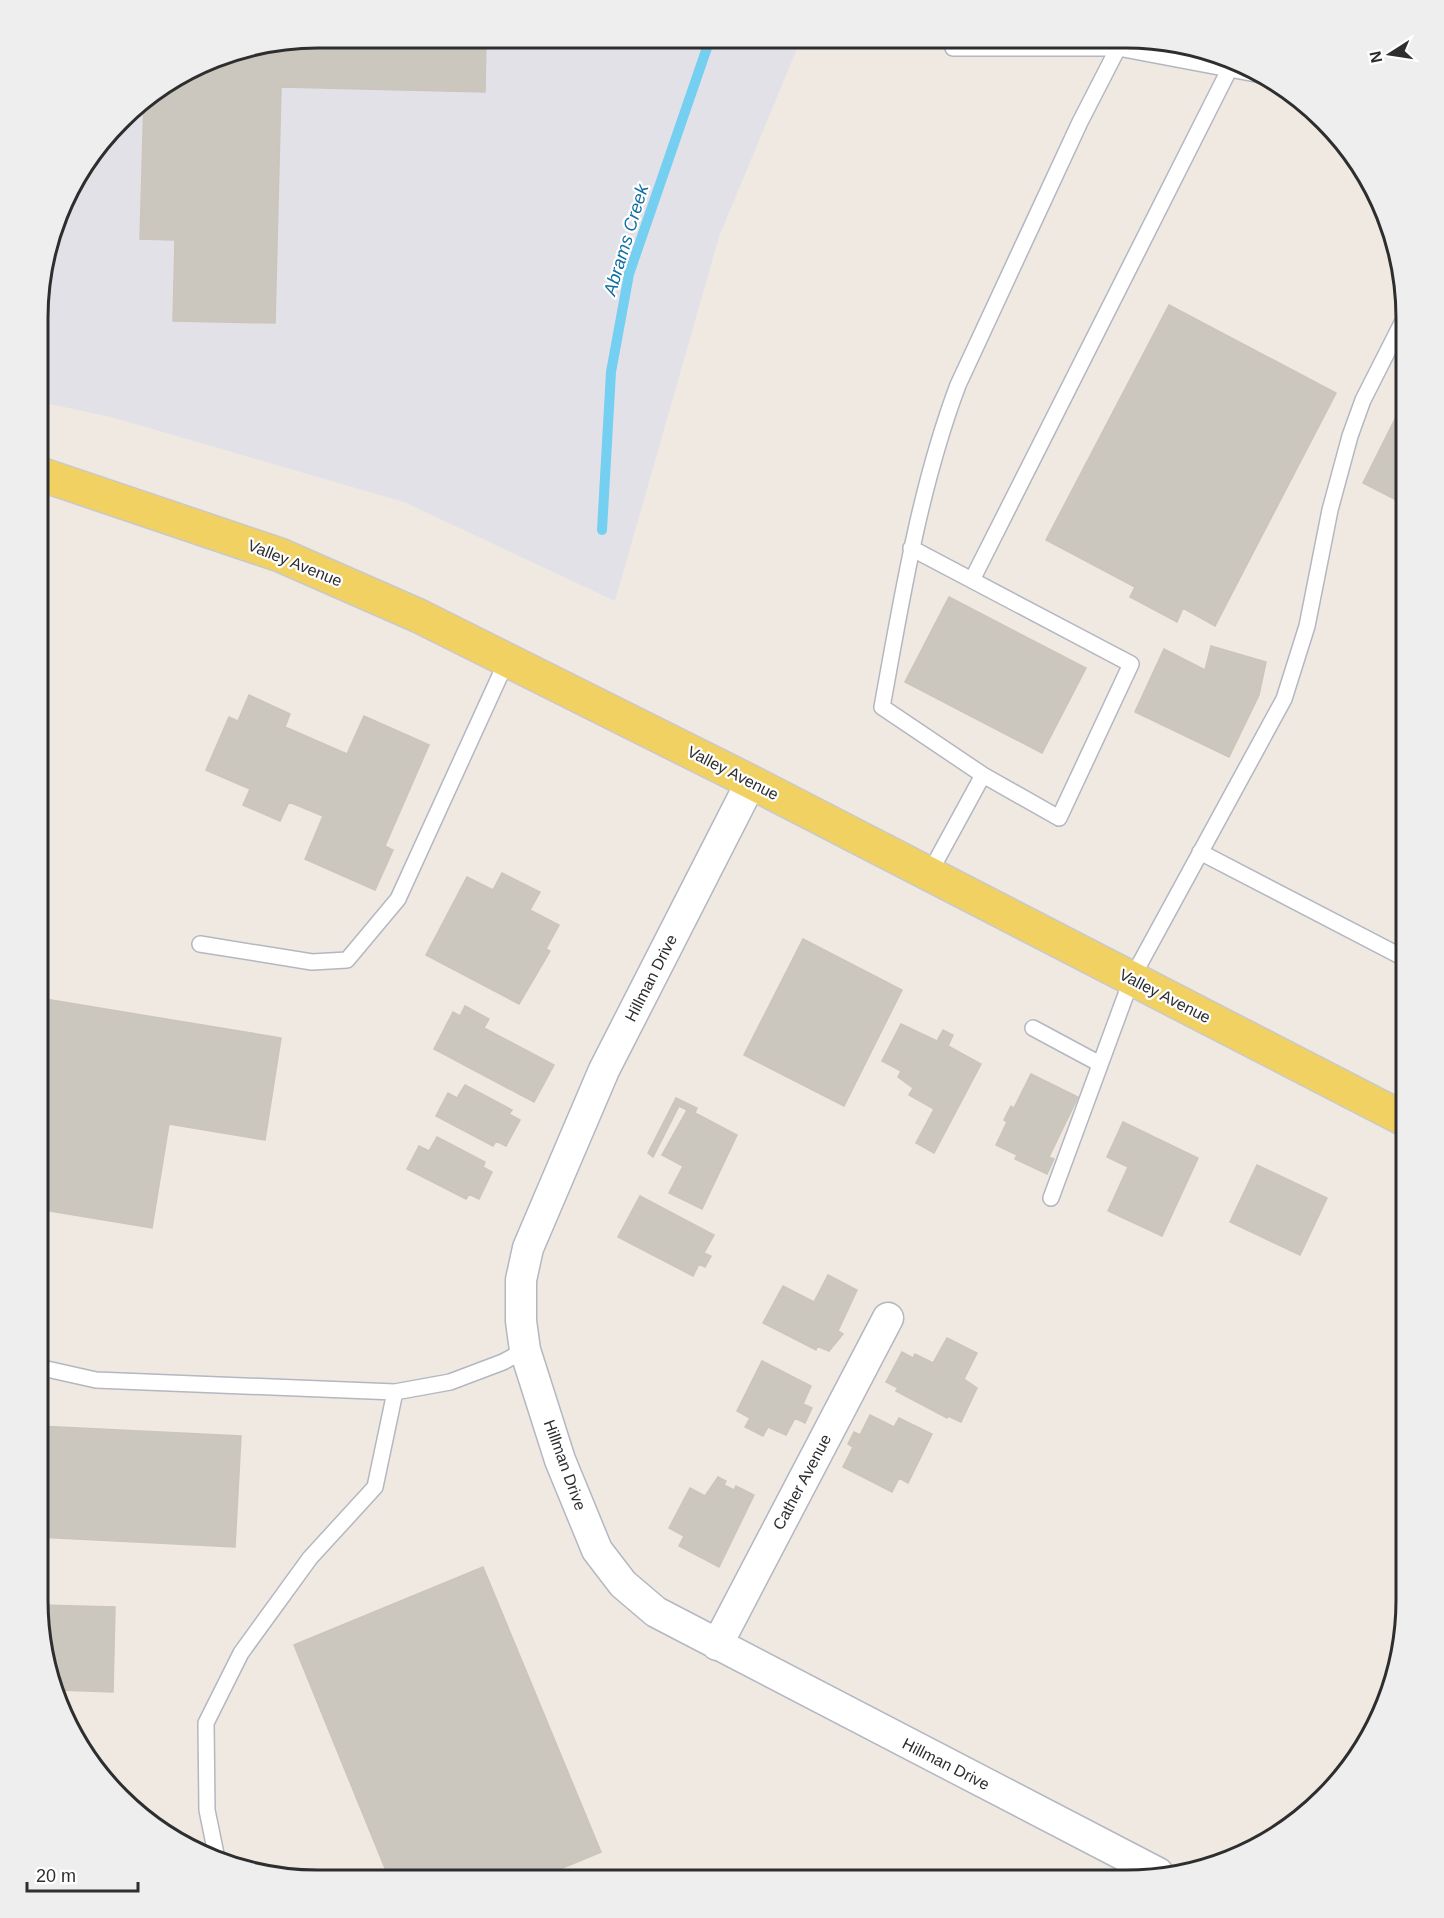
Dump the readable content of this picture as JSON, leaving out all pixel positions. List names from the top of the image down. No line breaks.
{"streets":{"main road":["Valley Avenue"],"street":["Hillman Drive","Cather Avenue"]},"crossings":[["Valley Avenue","Hillman Drive"],["Hillman Drive","Cather Avenue"]],"water":["Abrams Creek"],"scale_bar":"20 m","north":"left"}
